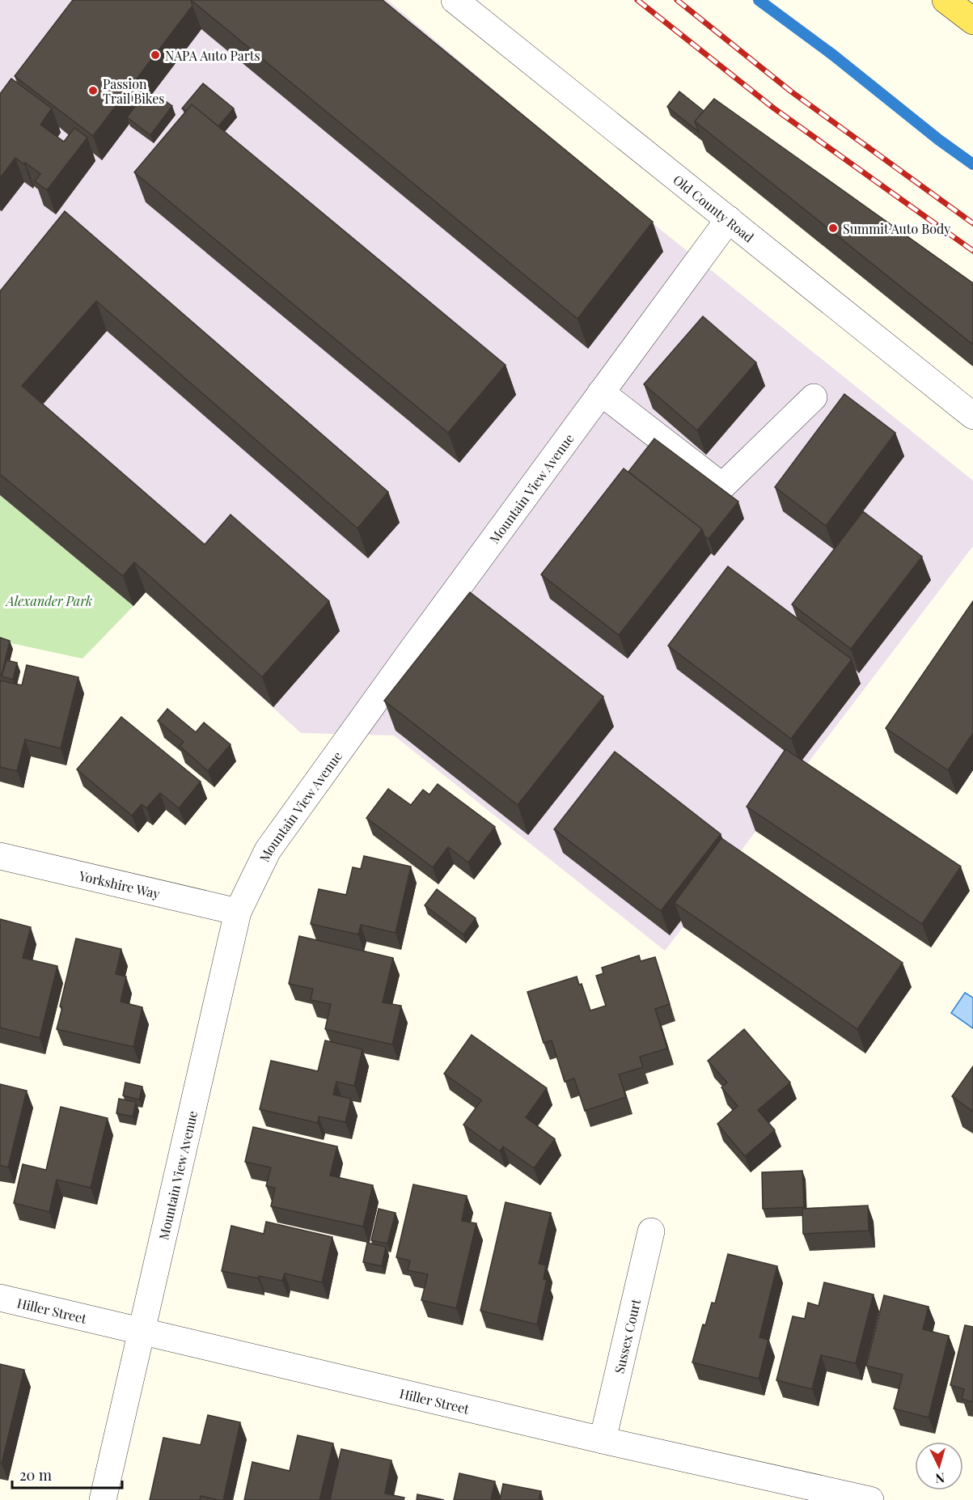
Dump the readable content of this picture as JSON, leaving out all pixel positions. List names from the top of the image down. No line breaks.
{"streets":{"street":["Old County Road","Mountain View Avenue","Yorkshire Way","Hiller Street","Sussex Court"]},"crossings":[["Old County Road","Mountain View Avenue"],["Mountain View Avenue","Yorkshire Way"],["Mountain View Avenue","Hiller Street"],["Hiller Street","Sussex Court"]],"parks":["Alexander Park"],"places":["NAPA Auto Parts","Passion Trail Bikes","Summit Auto Body"],"scale_bar":"20 m","north":"bottom"}
